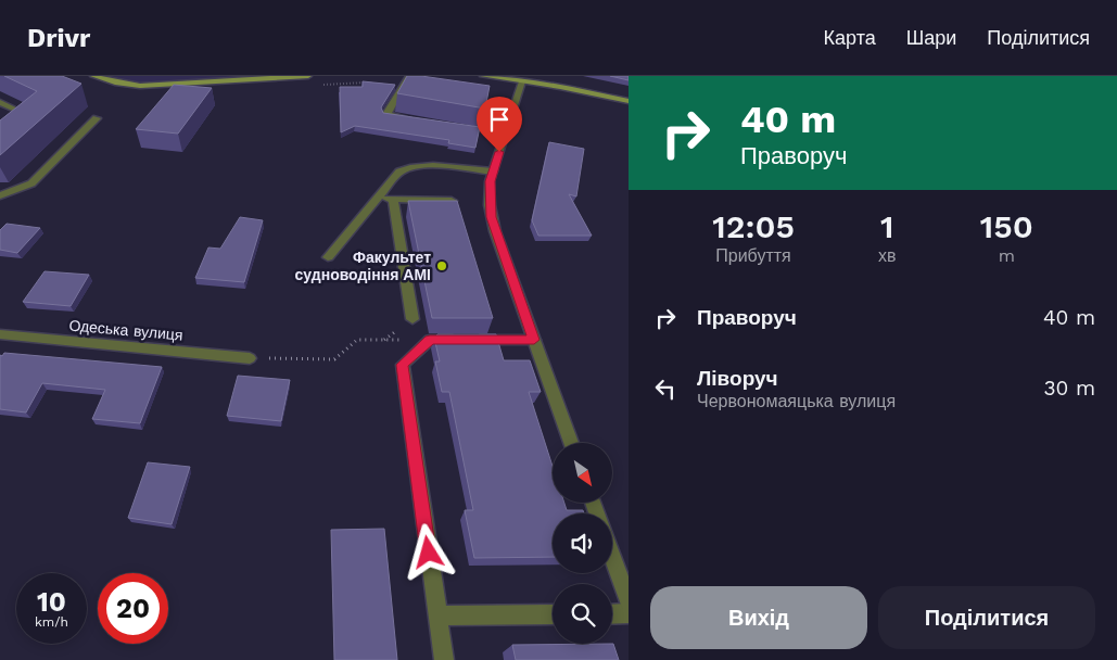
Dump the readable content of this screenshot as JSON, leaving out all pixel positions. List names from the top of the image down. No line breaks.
{"streets":{"street":["Одеська вулиця"]},"places":["Факультет судноводіння АМІ"],"north":"bottom right","page":{"header":"Drivr","nav":["Карта","Шари","Поділитися"],"turn":["40 m","Праворуч"],"eta":["12:05","Прибуття","1","хв","150","m"],"list":[{"name":"Праворуч","value":"40 m"},{"name":"Ліворуч","note":"Червономаяцька вулиця","value":"30 m"}],"speed":"10 km/h","limit":"20","buttons":["Вихід","Поділитися"]}}
